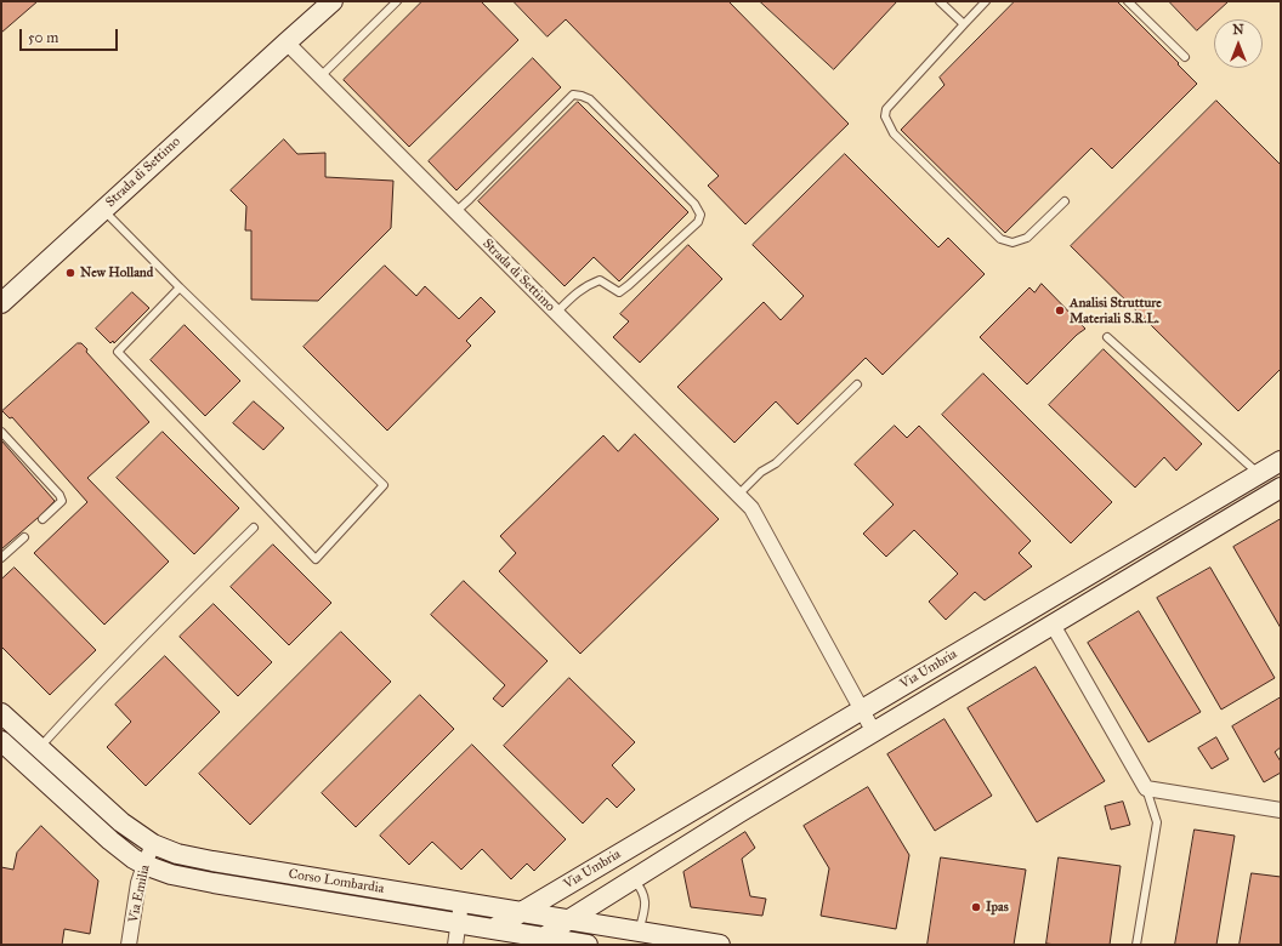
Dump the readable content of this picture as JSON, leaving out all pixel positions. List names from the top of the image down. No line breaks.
{"streets":{"street":["Strada di Settimo","Via Umbria","Corso Lombardia","Via Emilia"]},"crossings":[["Strada di Settimo","Via Umbria"],["Via Umbria","Corso Lombardia"],["Corso Lombardia","Via Emilia"]],"places":["New Holland","Analisi Strutture Materiali S.R.L.","Ipas"],"scale_bar":"50 m","north":"top"}
